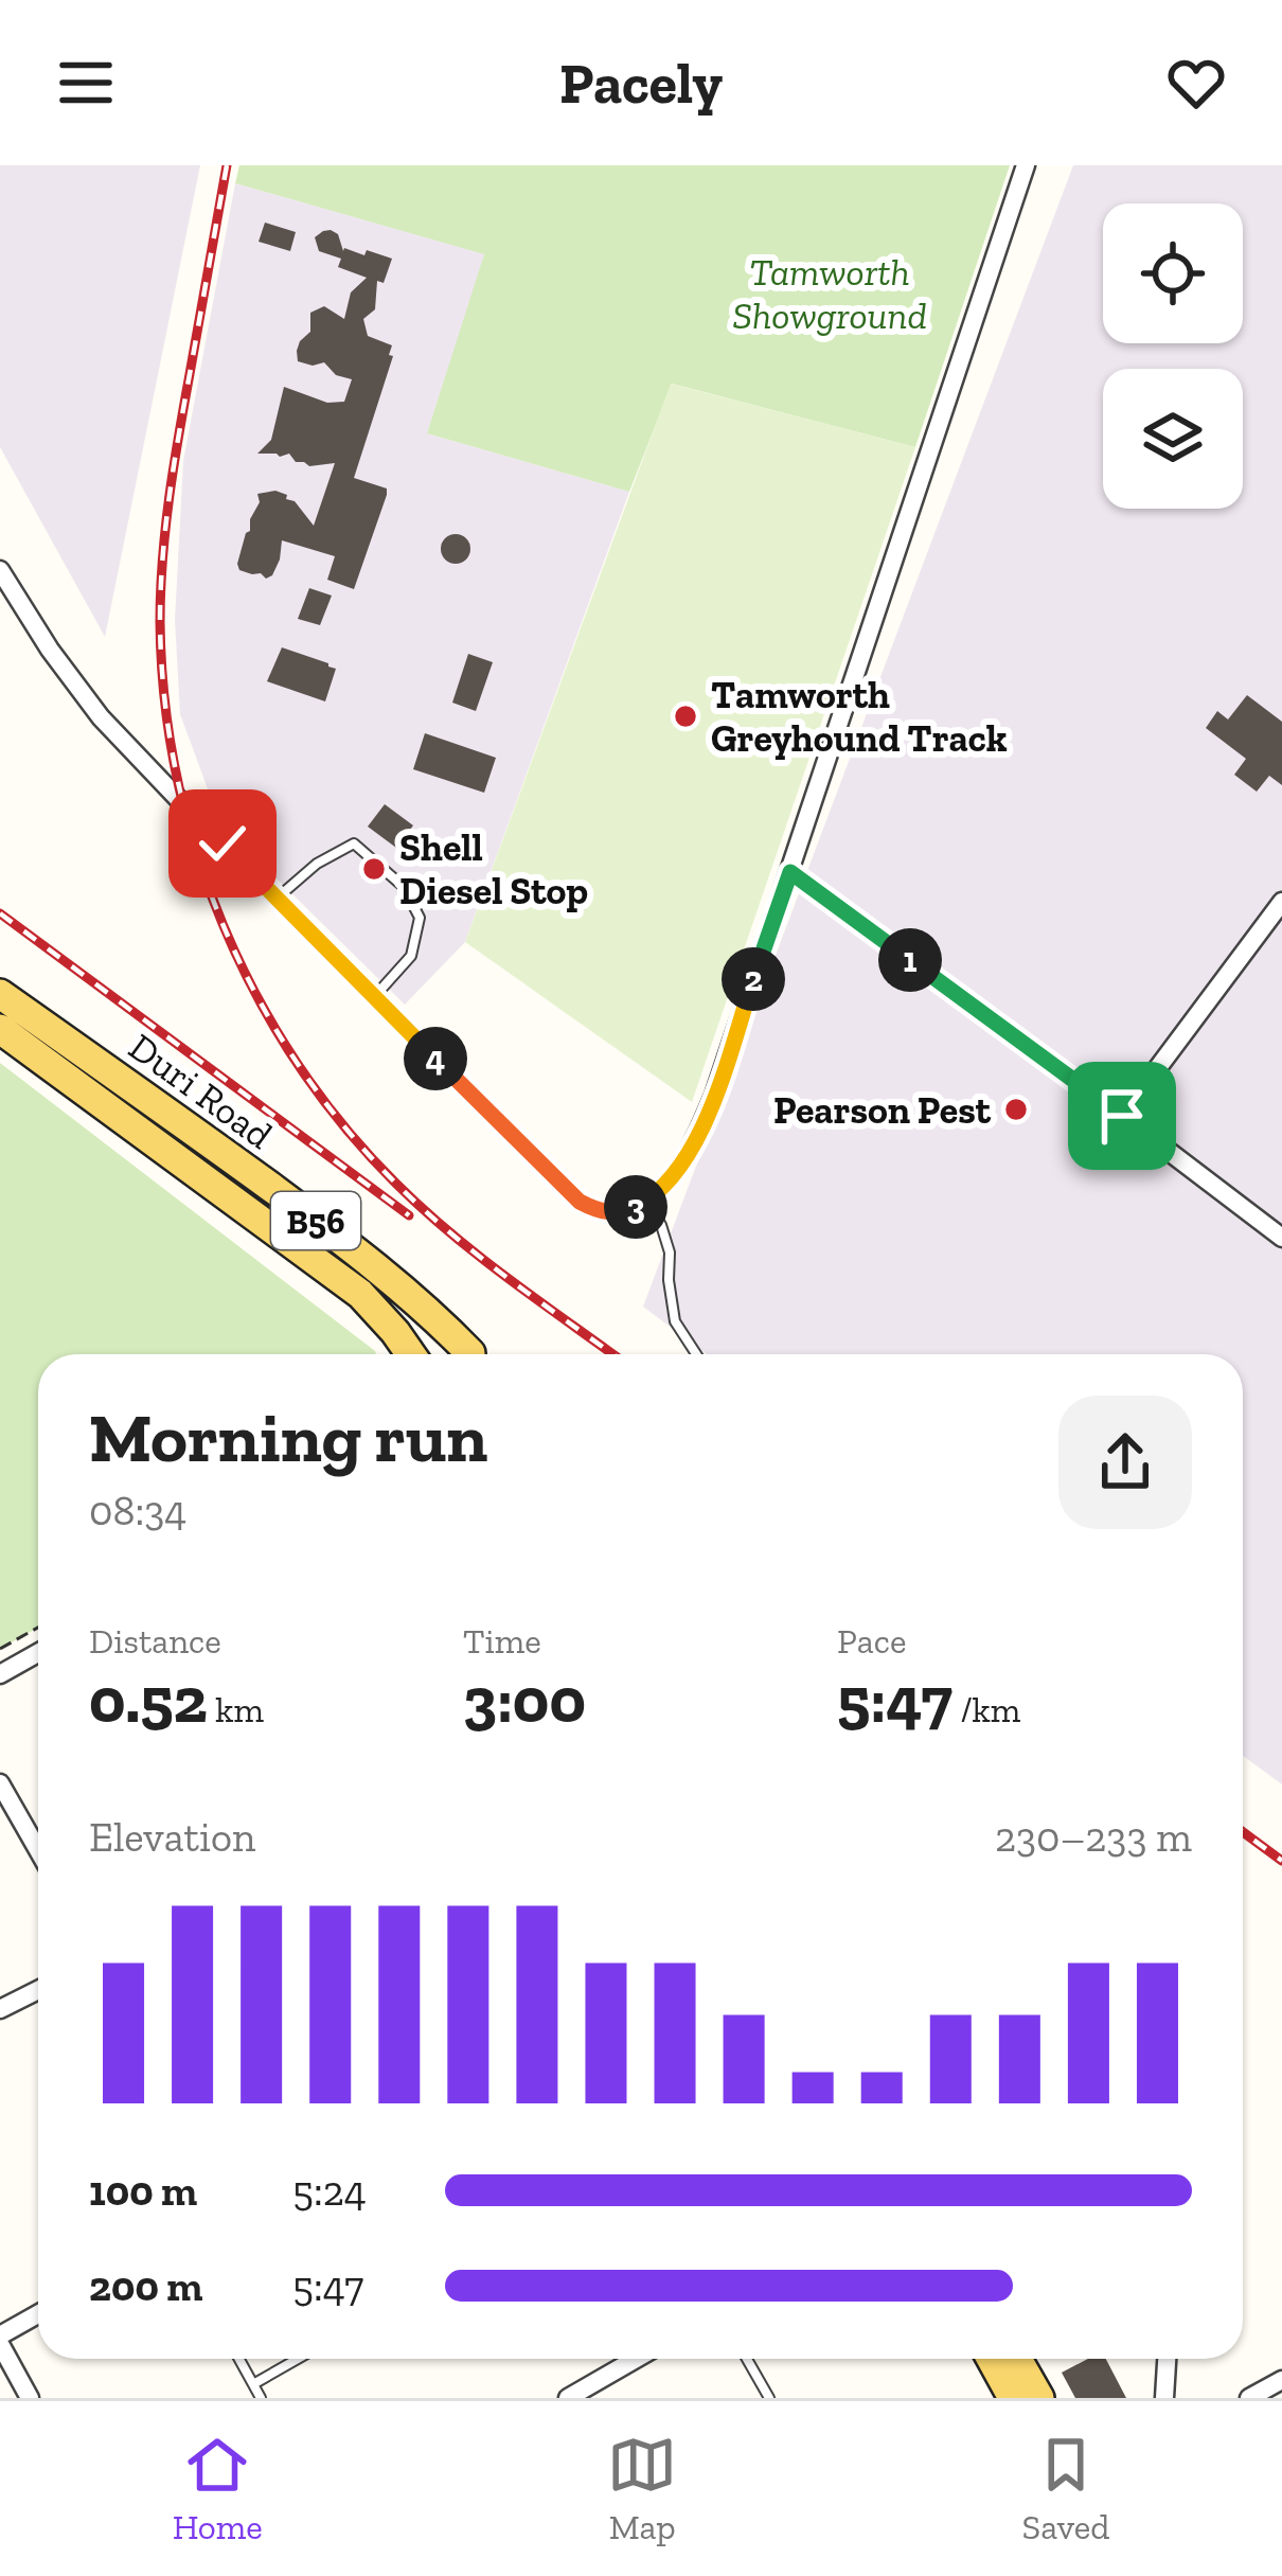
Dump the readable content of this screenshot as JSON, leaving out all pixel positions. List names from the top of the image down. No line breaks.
{"streets":{"main road":["Duri Road","B56"]},"parks":["Tamworth Showground"],"places":["Tamworth Greyhound Track","Shell Diesel Stop","Pearson Pest"],"page":{"header":"Pacely","pins":["1","2","4","3"],"heading":["Morning run","08:34"],"stats":[["Distance","0.52 km"],["Time","3:00"],["Pace","5:47 /km"]],"chart":["Elevation","230–233 m"],"list":[{"name":"100 m","note":"5:24"},{"name":"200 m","note":"5:47"}],"tabs":["Home","Map","Saved"]}}
